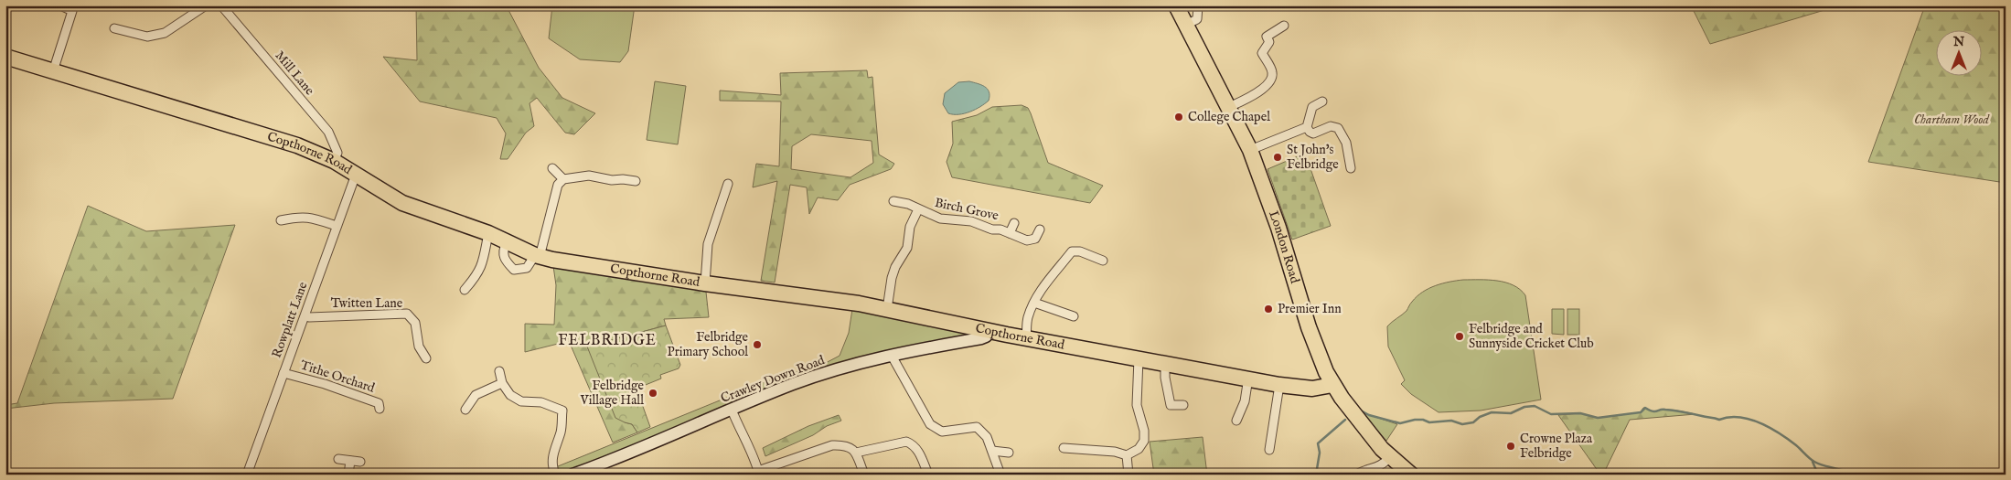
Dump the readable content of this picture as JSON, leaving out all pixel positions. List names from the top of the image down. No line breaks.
{"streets":{"highway":["Copthorne Road","London Road"],"street":["Mill Lane","Birch Grove","Twitten Lane","Rowplatt Lane","Tithe Orchard","Crawley Down Road"]},"crossings":[["Mill Lane","Copthorne Road"],["Copthorne Road","Birch Grove"],["Copthorne Road","London Road"],["Copthorne Road","Rowplatt Lane"],["Copthorne Road","Crawley Down Road"],["Twitten Lane","Rowplatt Lane"],["Rowplatt Lane","Tithe Orchard"]],"districts":["FELBRIDGE"],"parks":["Chartham Wood"],"places":["College Chapel","St John's Felbridge","Premier Inn","Felbridge and Sunnyside Cricket Club","Felbridge Primary School","Felbridge Village Hall","Crowne Plaza Felbridge"],"north":"top"}
